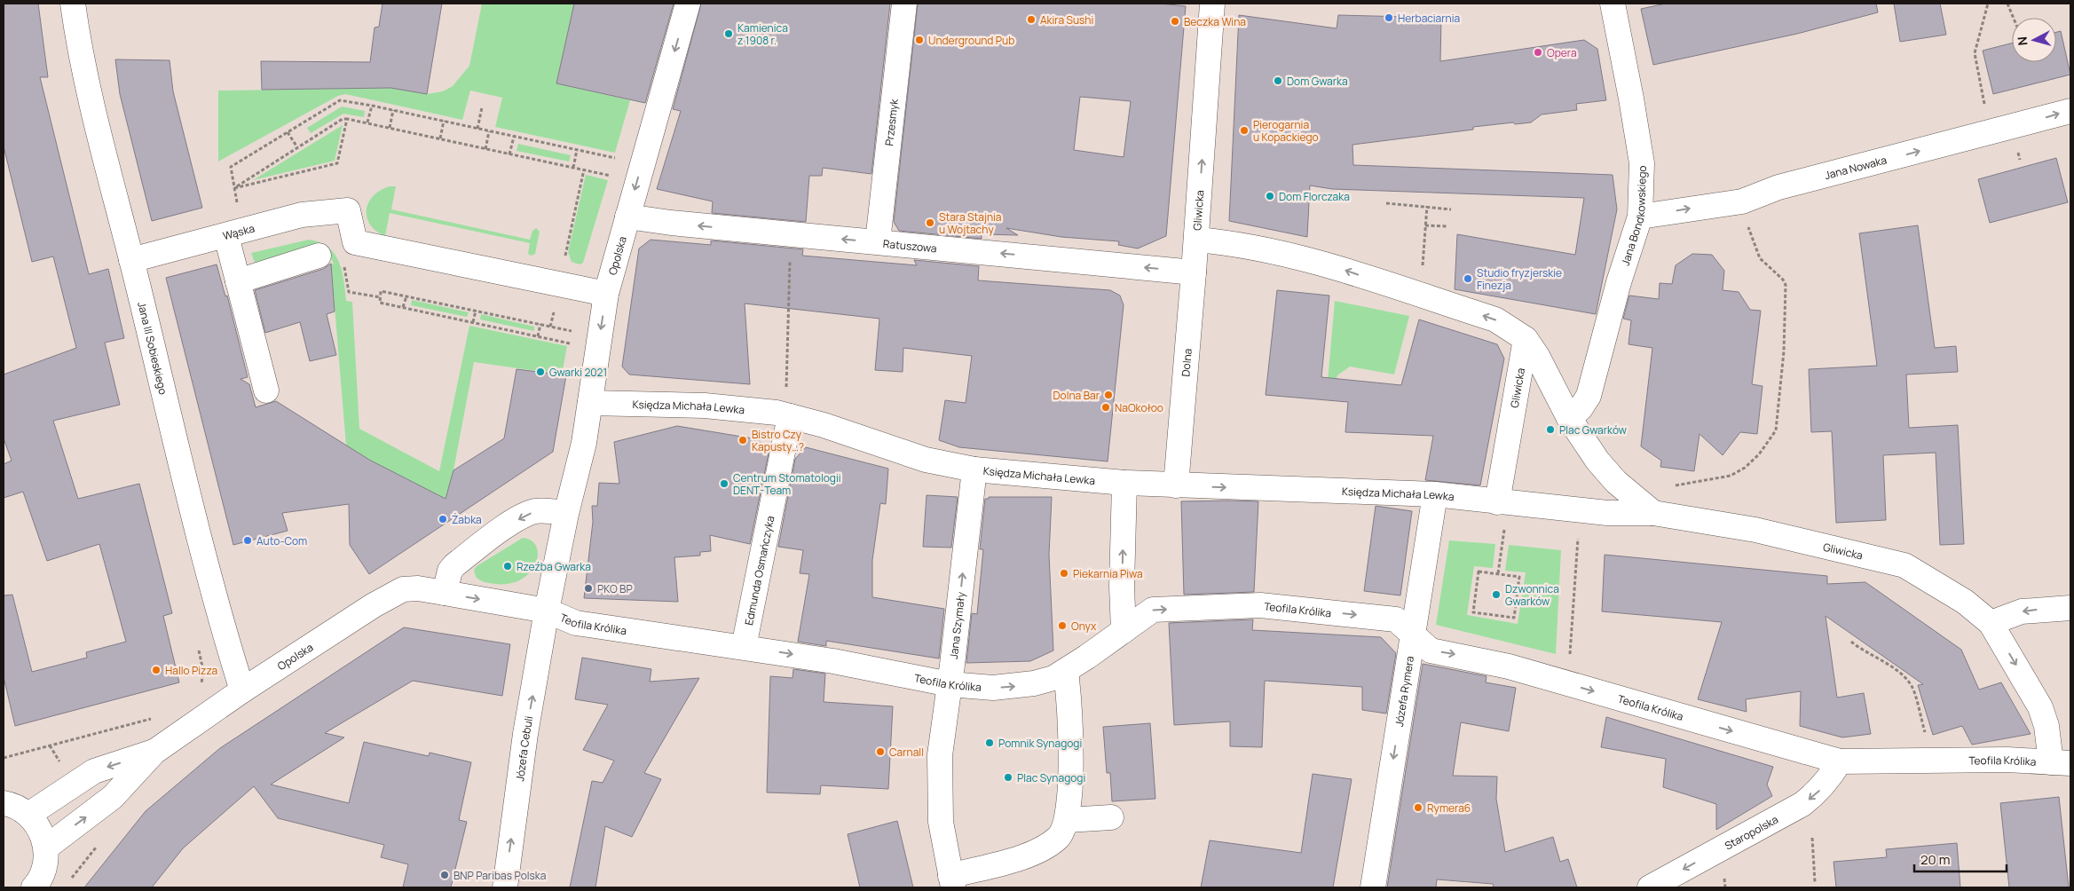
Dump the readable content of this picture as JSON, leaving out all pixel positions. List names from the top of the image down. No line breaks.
{"streets":{"street":["Przesmyk","Jana Nowaka","Gliwicka","Jana Bondkowskiego","Wąska","Ratuszowa","Opolska","Jana III Sobieskiego","Dolna","Księdza Michała Lewka","Edmunda Osmańczyka","Teofila Królika","Jana Szymały","Józefa Rymera","Józefa Cebuli","Staropolska"]},"crossings":[["Przesmyk","Ratuszowa"],["Jana Nowaka","Jana Bondkowskiego"],["Gliwicka","Dolna"],["Gliwicka","Księdza Michała Lewka"],["Gliwicka","Teofila Królika"],["Wąska","Opolska"],["Wąska","Jana III Sobieskiego"],["Ratuszowa","Opolska"],["Ratuszowa","Dolna"],["Opolska","Jana III Sobieskiego"],["Opolska","Księdza Michała Lewka"],["Opolska","Teofila Królika"],["Opolska","Józefa Cebuli"],["Dolna","Księdza Michała Lewka"],["Księdza Michała Lewka","Edmunda Osmańczyka"],["Księdza Michała Lewka","Jana Szymały"],["Księdza Michała Lewka","Józefa Rymera"],["Edmunda Osmańczyka","Teofila Królika"],["Teofila Królika","Jana Szymały"],["Teofila Królika","Józefa Rymera"],["Teofila Królika","Józefa Cebuli"],["Teofila Królika","Staropolska"]],"one_way":["Jana Nowaka","Ratuszowa","Teofila Królika","Józefa Rymera","Józefa Cebuli","Staropolska"],"places":["Herbaciarnia","Akira Sushi","Beczka Wina","Kamienica z 1908 r.","Underground Pub","Opera","Dom Gwarka","Pierogarnia u Kopackiego","Dom Florczaka","Stara Stajnia u Wojtachy","Studio fryzjerskie Finezja","Gwarki 2021","Dolna Bar","NaOkołoo","Plac Gwarków","Bistro Czy Kapusty…?","Centrum Stomatologii DENT-Team","Żabka","Auto-Com","Rzeźba Gwarka","Piekarnia Piwa","PKO BP","Dzwonnica Gwarków","Onyx","Hallo Pizza","Pomnik Synagogi","Carnall","Plac Synagogi","Rymera6","BNP Paribas Polska"],"scale_bar":"20 m","north":"left"}
